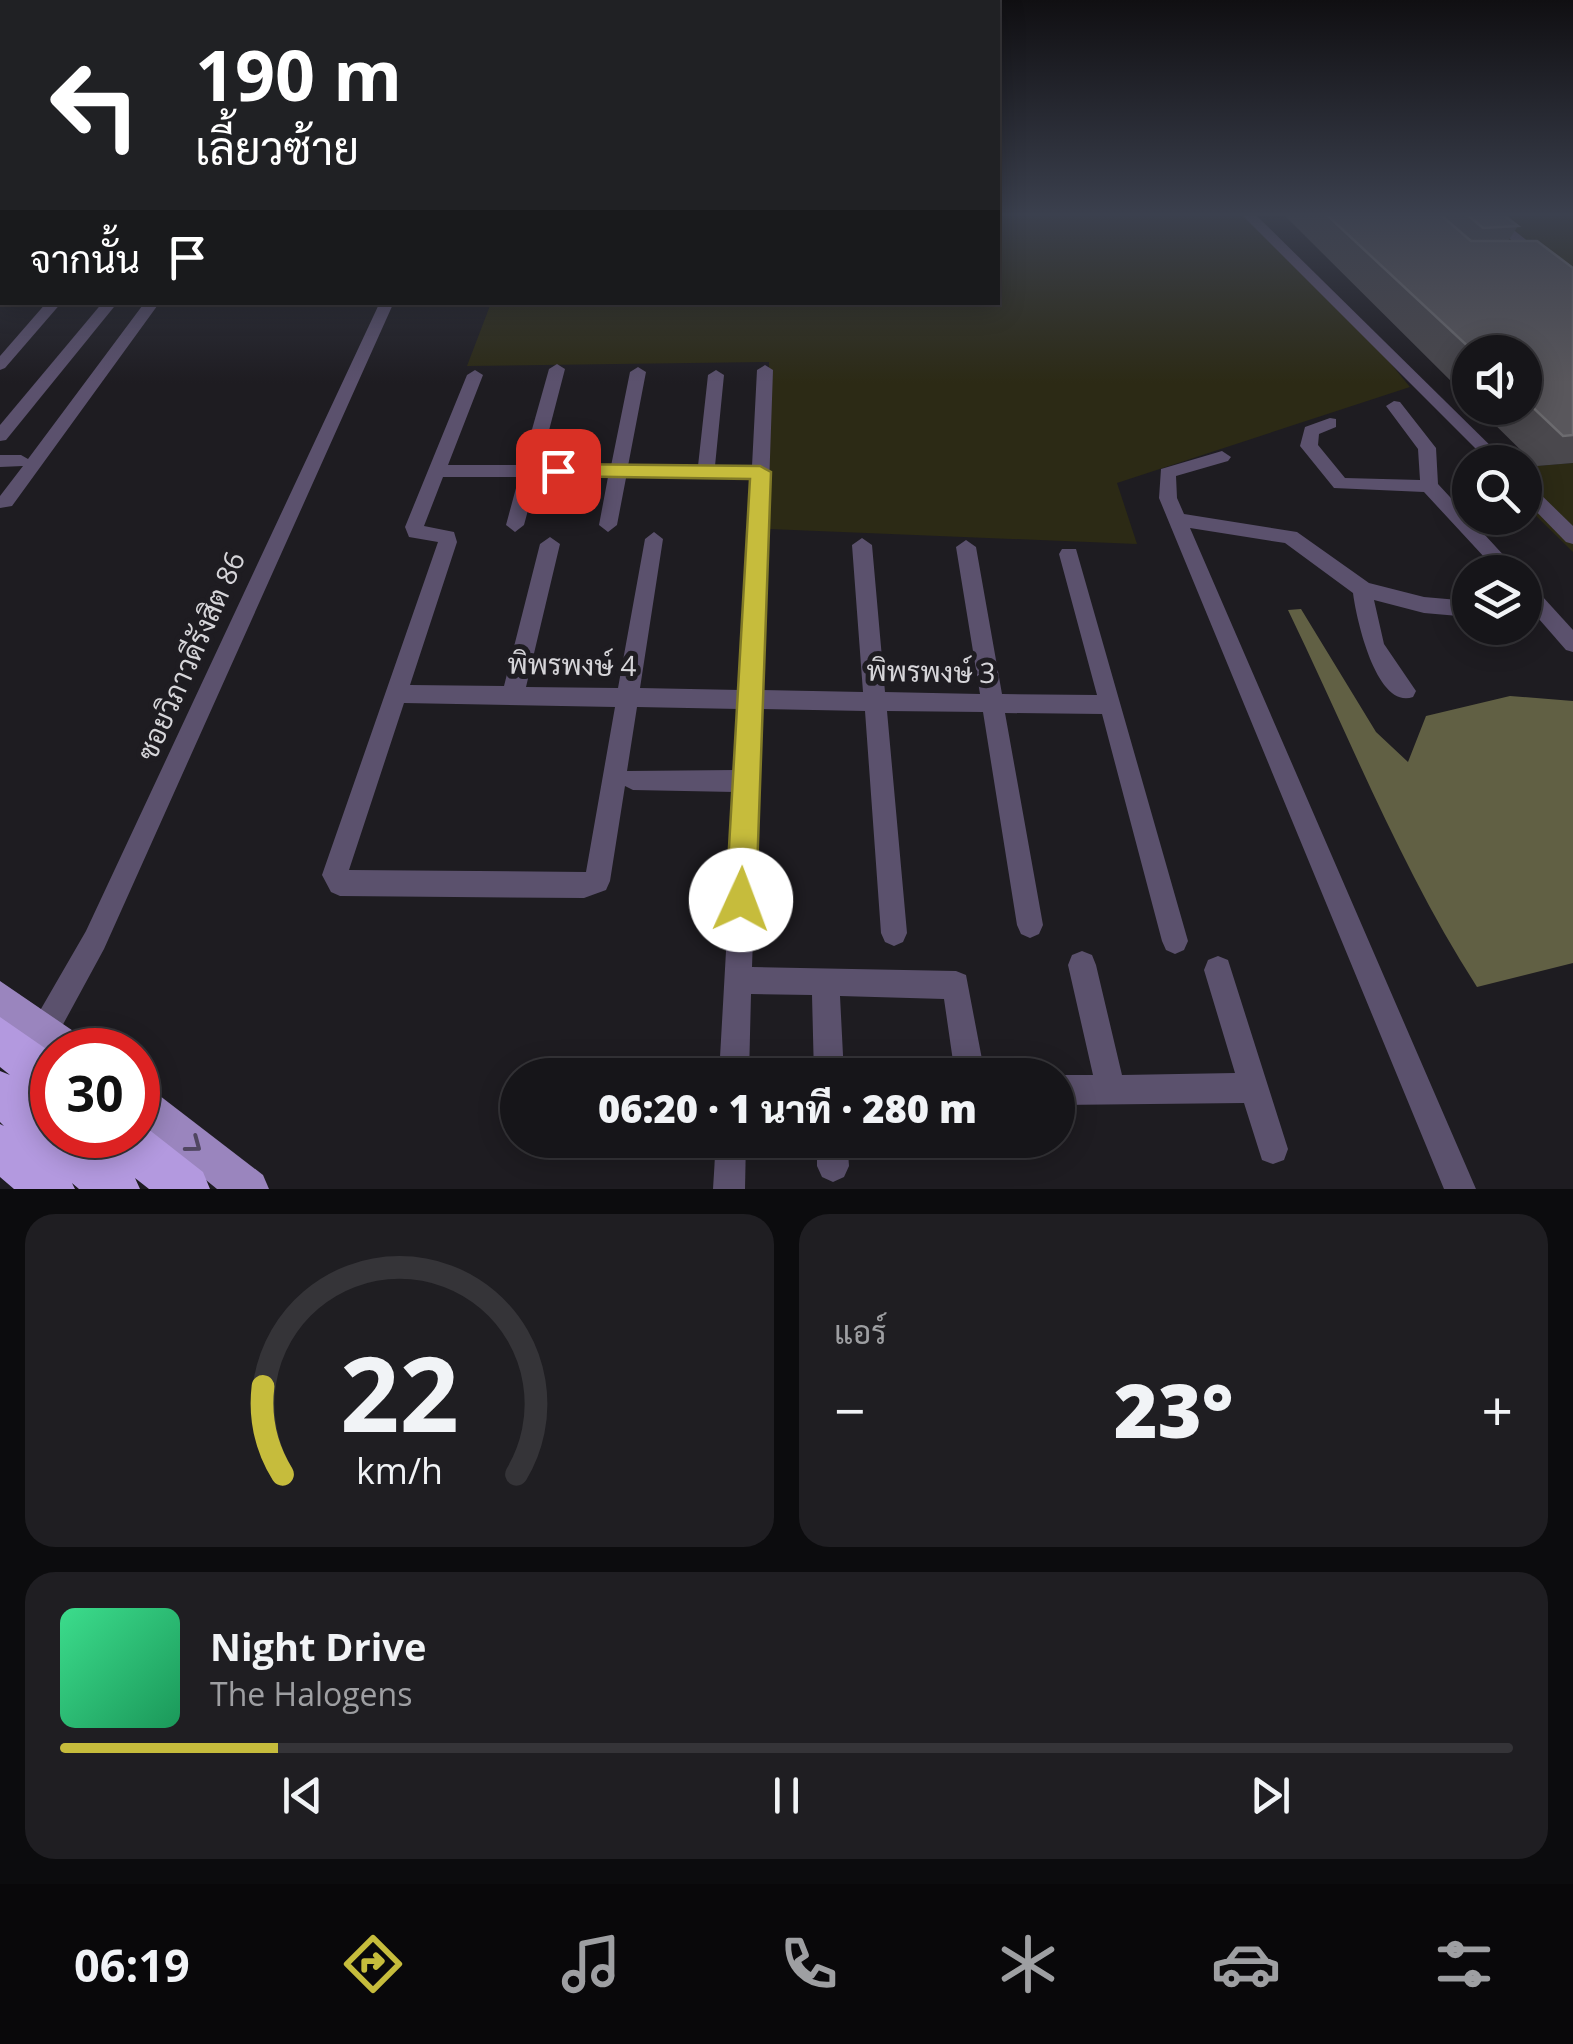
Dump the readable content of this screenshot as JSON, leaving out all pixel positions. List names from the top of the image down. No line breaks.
{"streets":{"street":["ซอยวิภาวดีรังสิต 86","พิพรพงษ์ 4","พิพรพงษ์ 3"]},"crossings":[["พิพรพงษ์ 4","พิพรพงษ์ 3"]],"page":{"turn":["190 m","เลี้ยวซ้าย"],"then":"จากนั้น","limit":"30","trip":"06:20 · 1 นาที · 280 m","tile":"แอร์","heat":["−","23°","+"],"song":["Night Drive","The Halogens"],"tabs":"06:19","gauge":["22","km/h"]}}
